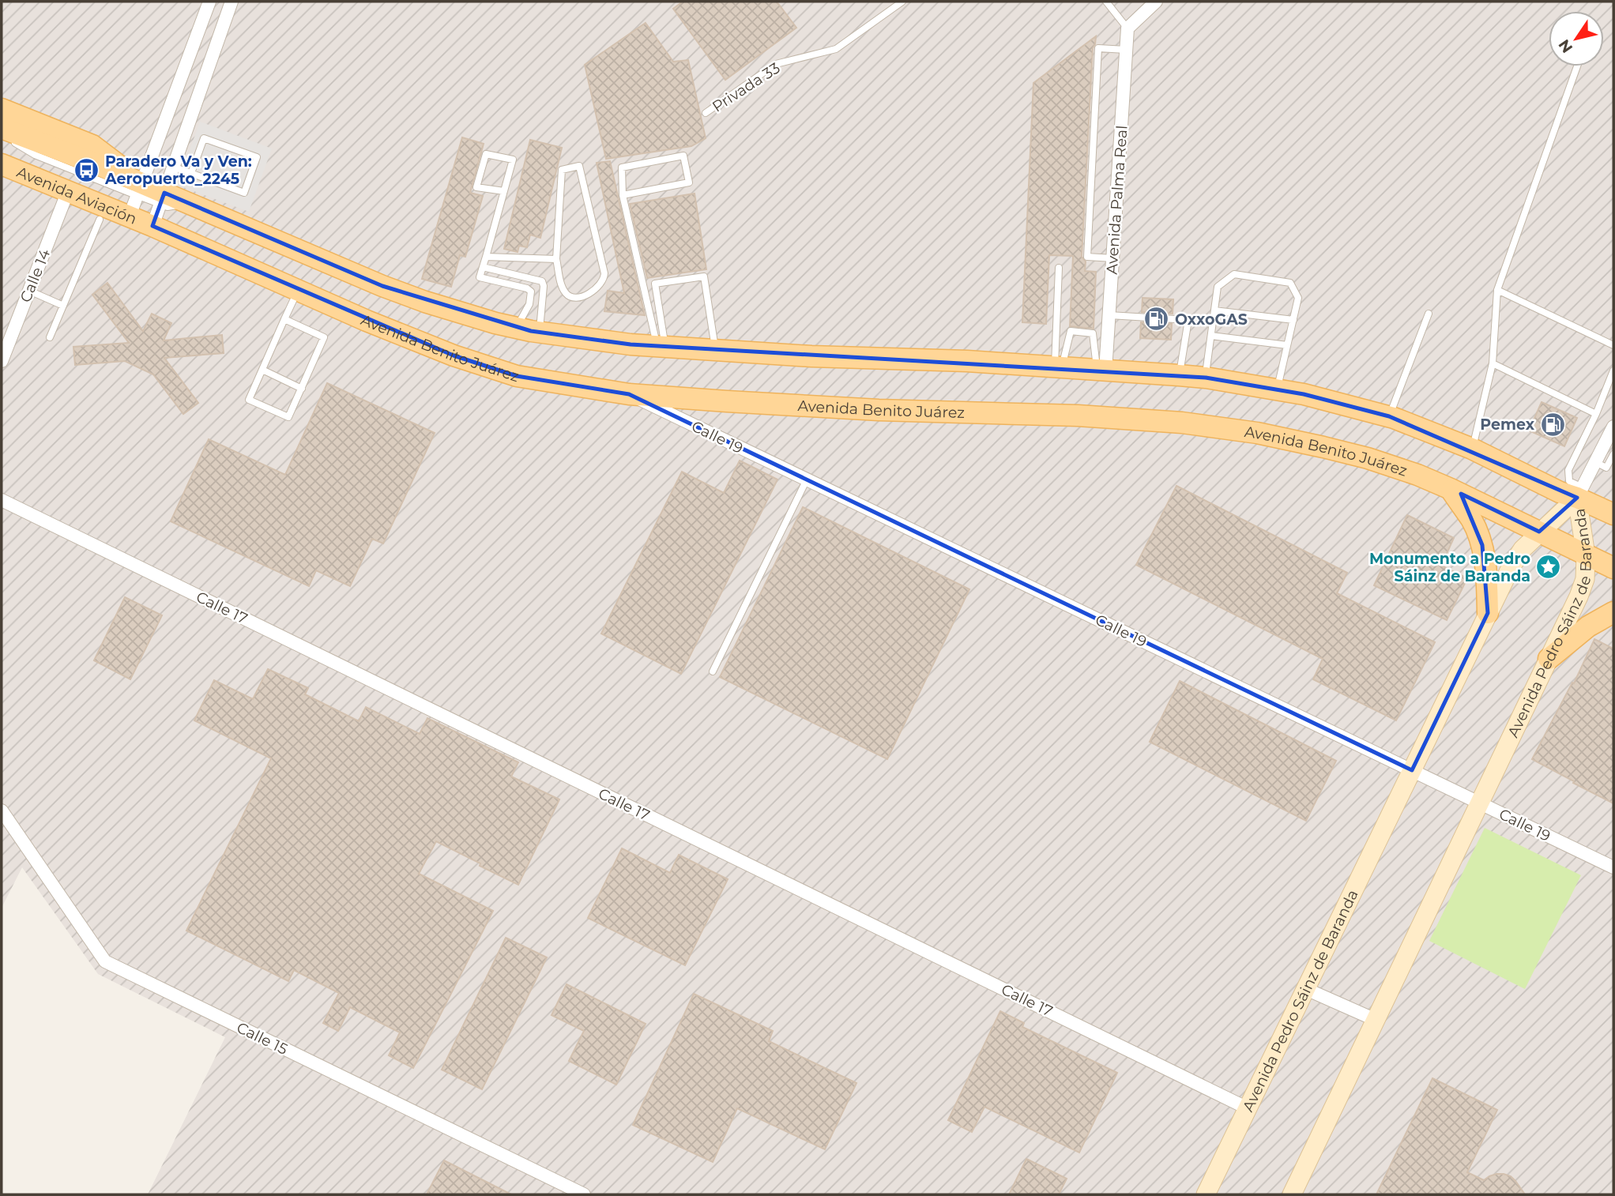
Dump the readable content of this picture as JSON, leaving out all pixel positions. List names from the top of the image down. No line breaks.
{"streets":{"main road":["Avenida Aviación","Avenida Benito Juárez"],"street":["Avenida Palma Real","Calle 14","Calle 19","Calle 17","Avenida Pedro Sáinz de Baranda","Calle 15"],"lane":["Privada 33"]},"crossings":[["Avenida Aviación","Calle 14"],["Avenida Aviación","Avenida Benito Juárez"],["Avenida Benito Juárez","Calle 19"],["Avenida Benito Juárez","Avenida Pedro Sáinz de Baranda"],["Calle 19","Avenida Pedro Sáinz de Baranda"],["Calle 17","Avenida Pedro Sáinz de Baranda"]],"places":{"bus stop":["Paradero Va y Ven: Aeropuerto_2245"],"fuel station":["OxxoGAS","Pemex"],"place":["Monumento a Pedro Sáinz de Baranda"]},"north":"bottom left"}
